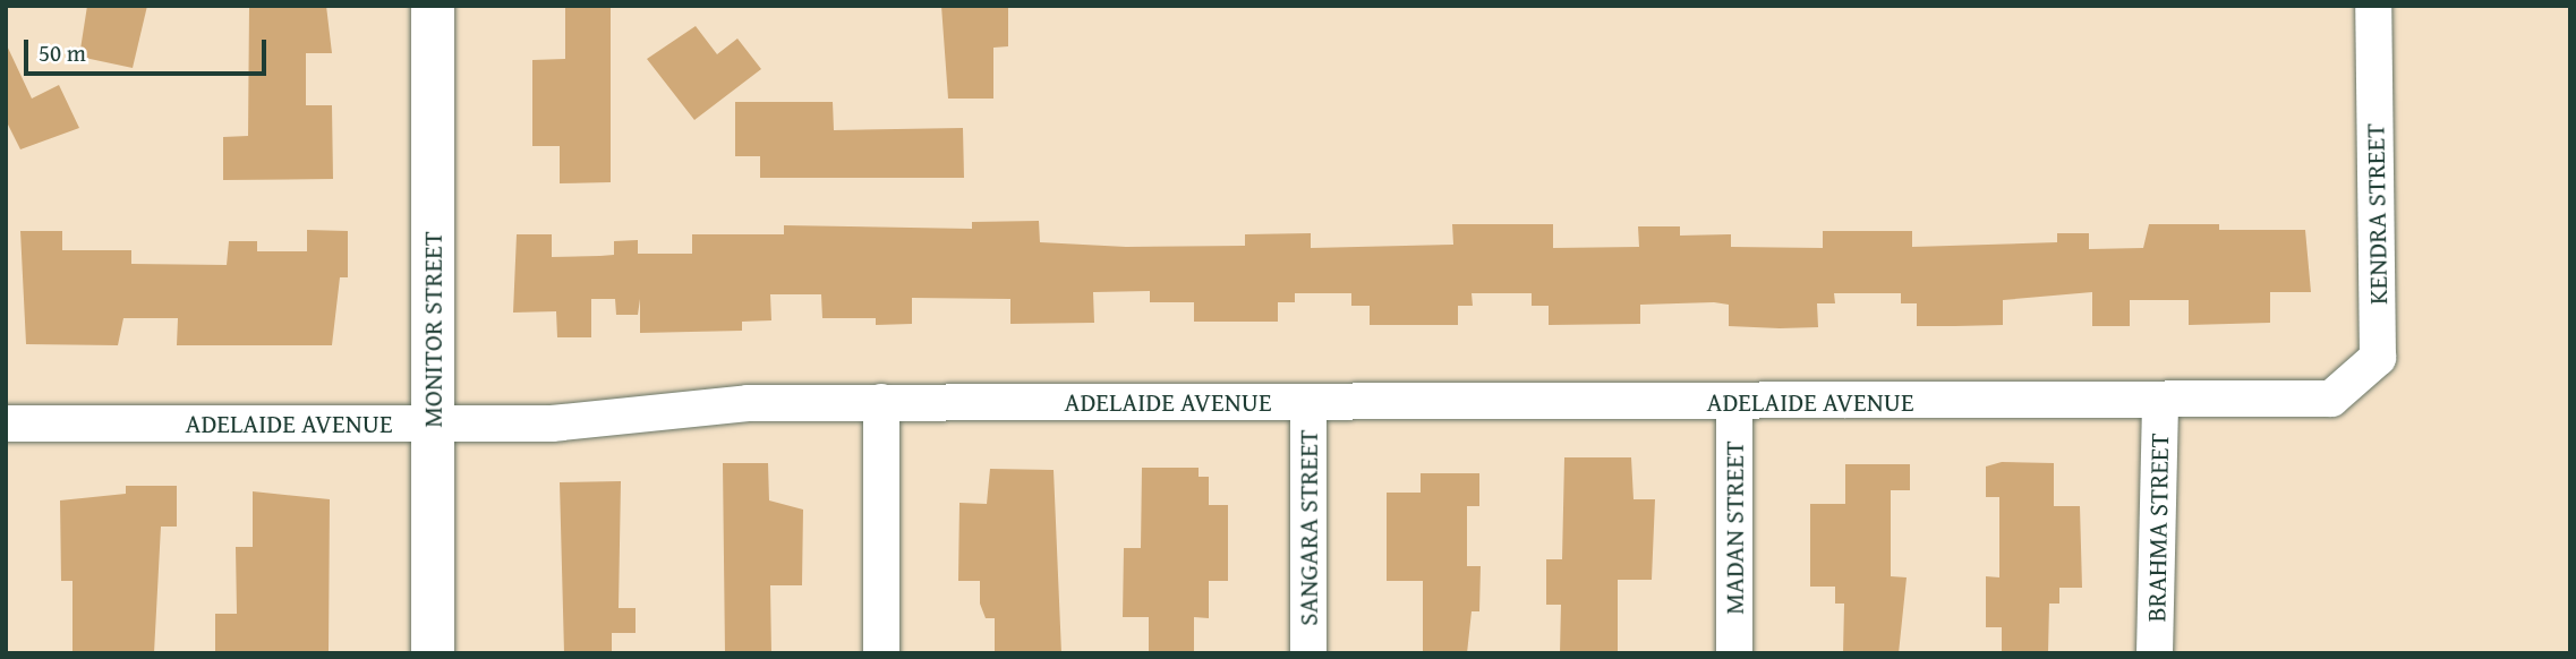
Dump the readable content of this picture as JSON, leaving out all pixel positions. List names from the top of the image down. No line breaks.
{"streets":{"street":["KENDRA STREET","MONITOR STREET","ADELAIDE AVENUE","SANGARA STREET","MADAN STREET","BRAHMA STREET"]},"crossings":[["KENDRA STREET","ADELAIDE AVENUE"],["MONITOR STREET","ADELAIDE AVENUE"],["ADELAIDE AVENUE","SANGARA STREET"],["ADELAIDE AVENUE","MADAN STREET"],["ADELAIDE AVENUE","BRAHMA STREET"]],"scale_bar":"50 m"}
